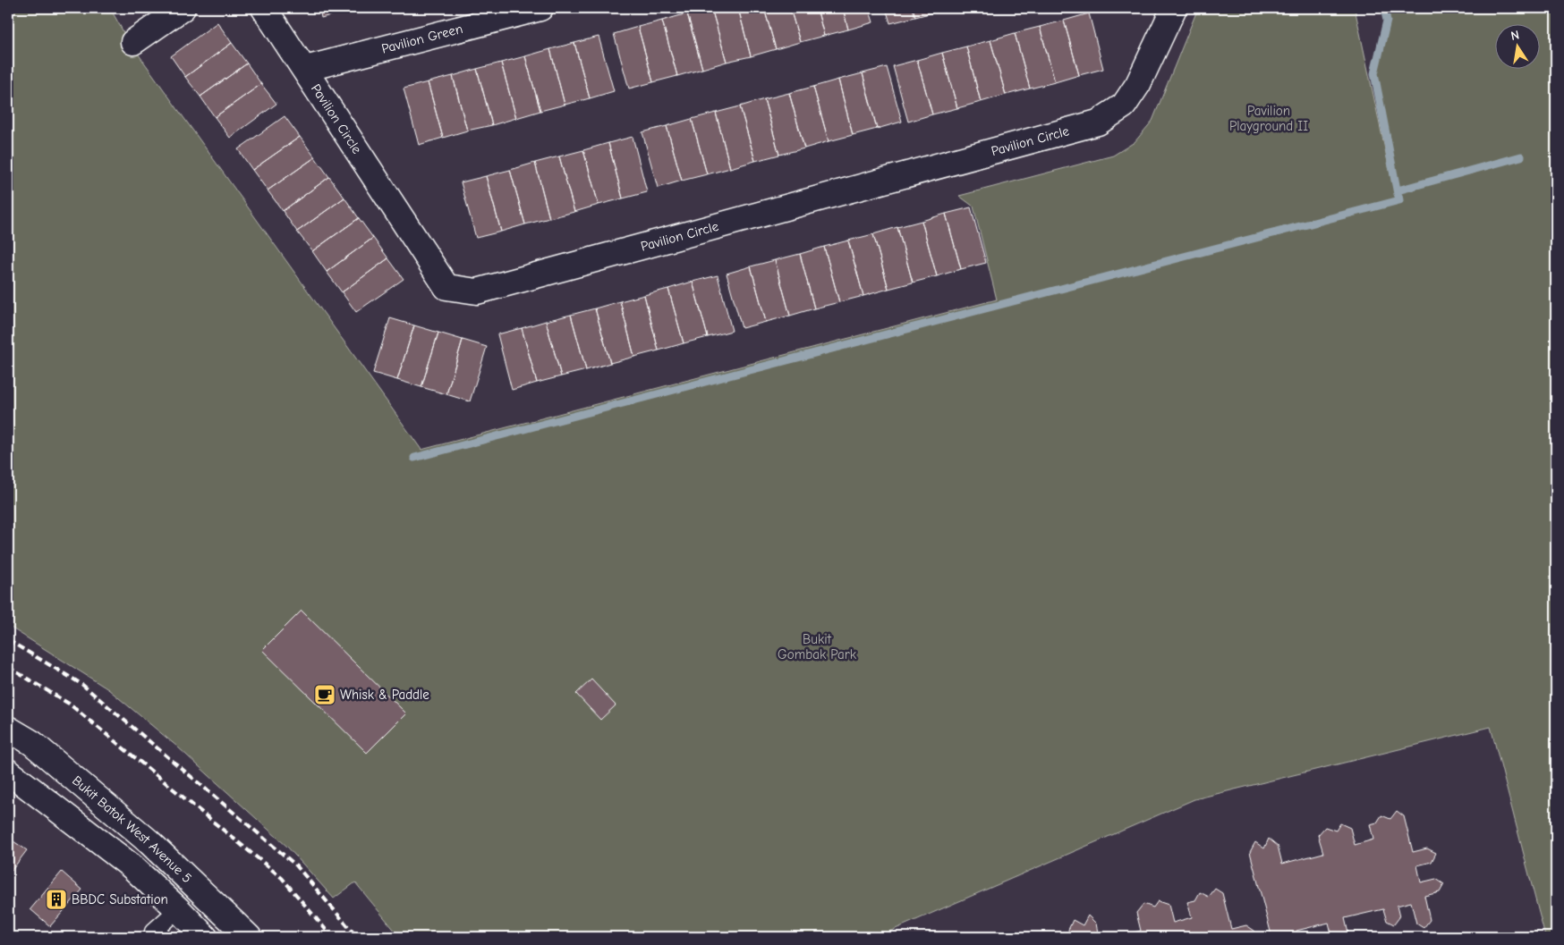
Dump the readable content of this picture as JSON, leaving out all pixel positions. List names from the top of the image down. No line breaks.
{"streets":{"street":["Pavilion Green","Pavilion Circle","Bukit Batok West Avenue 5"]},"crossings":[["Pavilion Green","Pavilion Circle"]],"parks":["Pavilion Playground II","Bukit Gombak Park"],"places":{"cafe":["Whisk & Paddle"],"building":["BBDC Substation"]},"north":"top"}
